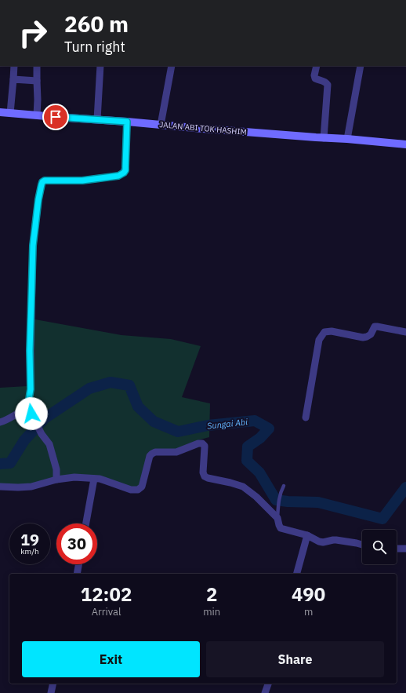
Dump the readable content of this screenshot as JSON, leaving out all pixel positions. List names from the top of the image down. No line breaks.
{"streets":{"main road":["JALAN ABI TOK HASHIM"]},"water":["Sungai Abi"],"page":{"turn":["260 m","Turn right"],"speed":"19 km/h","limit":"30","eta":["12:02","Arrival","2","min","490","m"],"buttons":["Exit","Share"]}}
